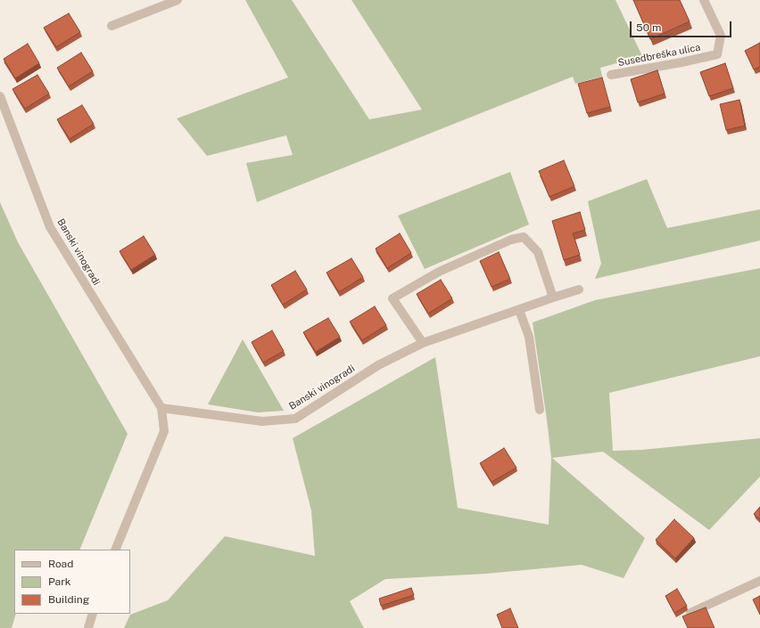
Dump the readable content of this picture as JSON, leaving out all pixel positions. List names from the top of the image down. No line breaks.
{"streets":{"street":["Susedbreška ulica","Banski vinogradi"]},"legend":["Road","Park","Building"],"scale_bar":"50 m"}
